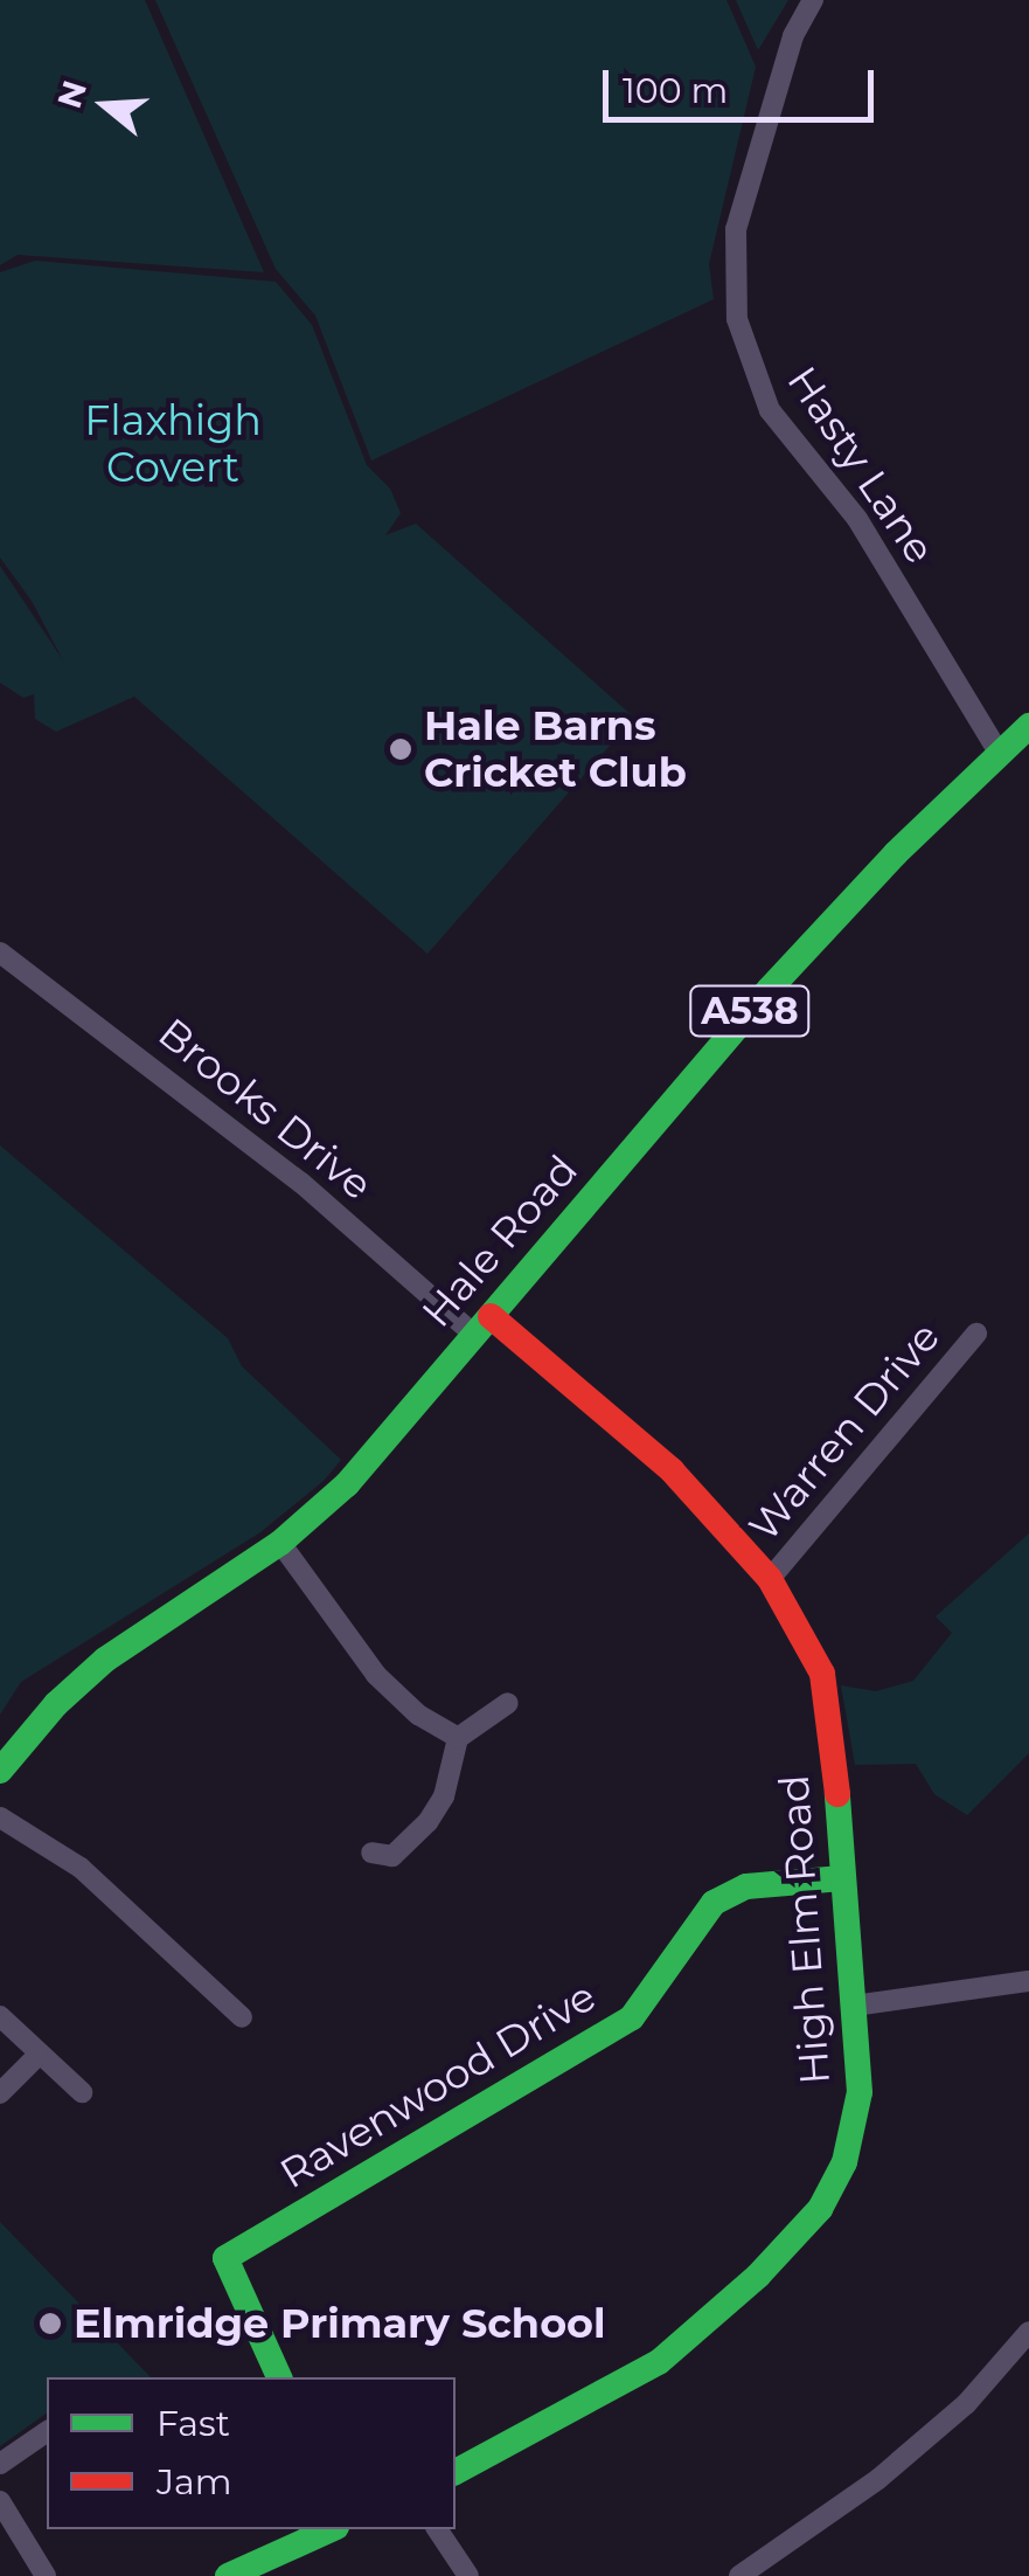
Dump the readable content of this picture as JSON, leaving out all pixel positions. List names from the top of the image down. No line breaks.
{"streets":{"street":["Hasty Lane","A538","Brooks Drive","Hale Road","Warren Drive","High Elm Road","Ravenwood Drive"]},"crossings":[["Hasty Lane","Hale Road"],["Brooks Drive","Hale Road"],["Brooks Drive","High Elm Road"],["Hale Road","High Elm Road"],["Warren Drive","High Elm Road"],["High Elm Road","Ravenwood Drive"]],"parks":["Flaxhigh Covert"],"places":["Hale Barns Cricket Club","Elmridge Primary School"],"legend":["Fast","Jam"],"scale_bar":"100 m","north":"left"}
